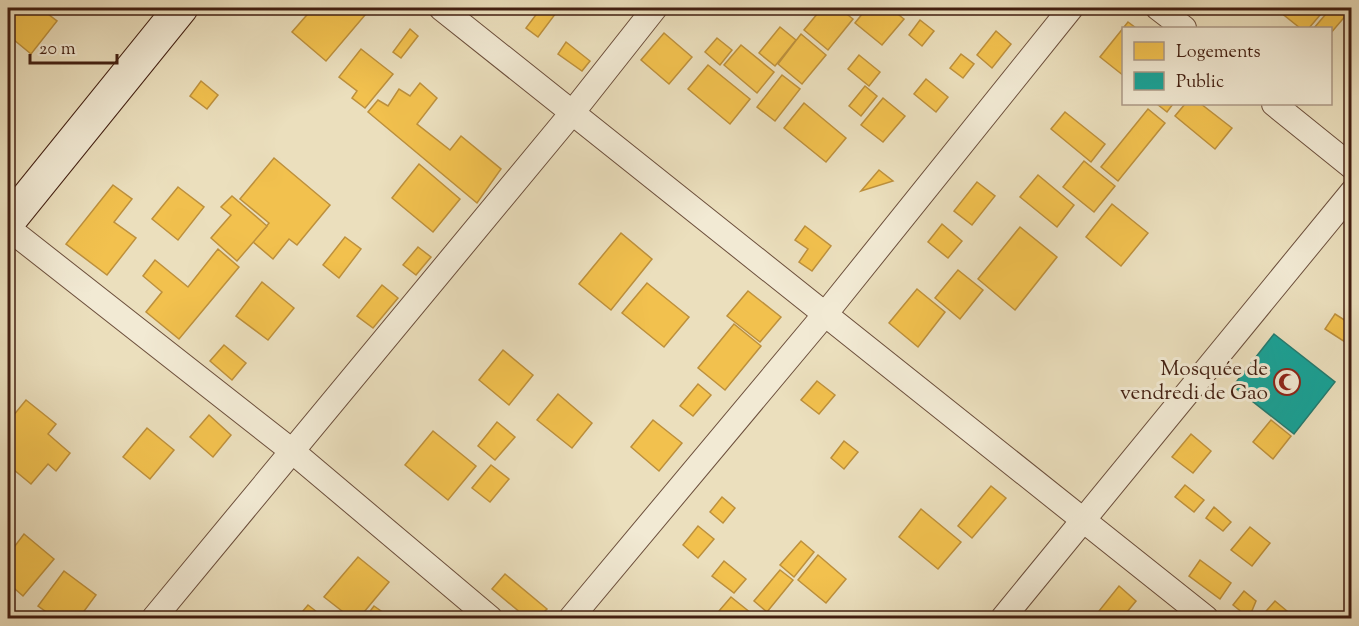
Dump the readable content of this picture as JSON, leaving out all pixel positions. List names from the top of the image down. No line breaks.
{"places":{"mosque":["Mosquée de vendredi de Gao"]},"legend":["Logements","Public"],"scale_bar":"20 m"}
